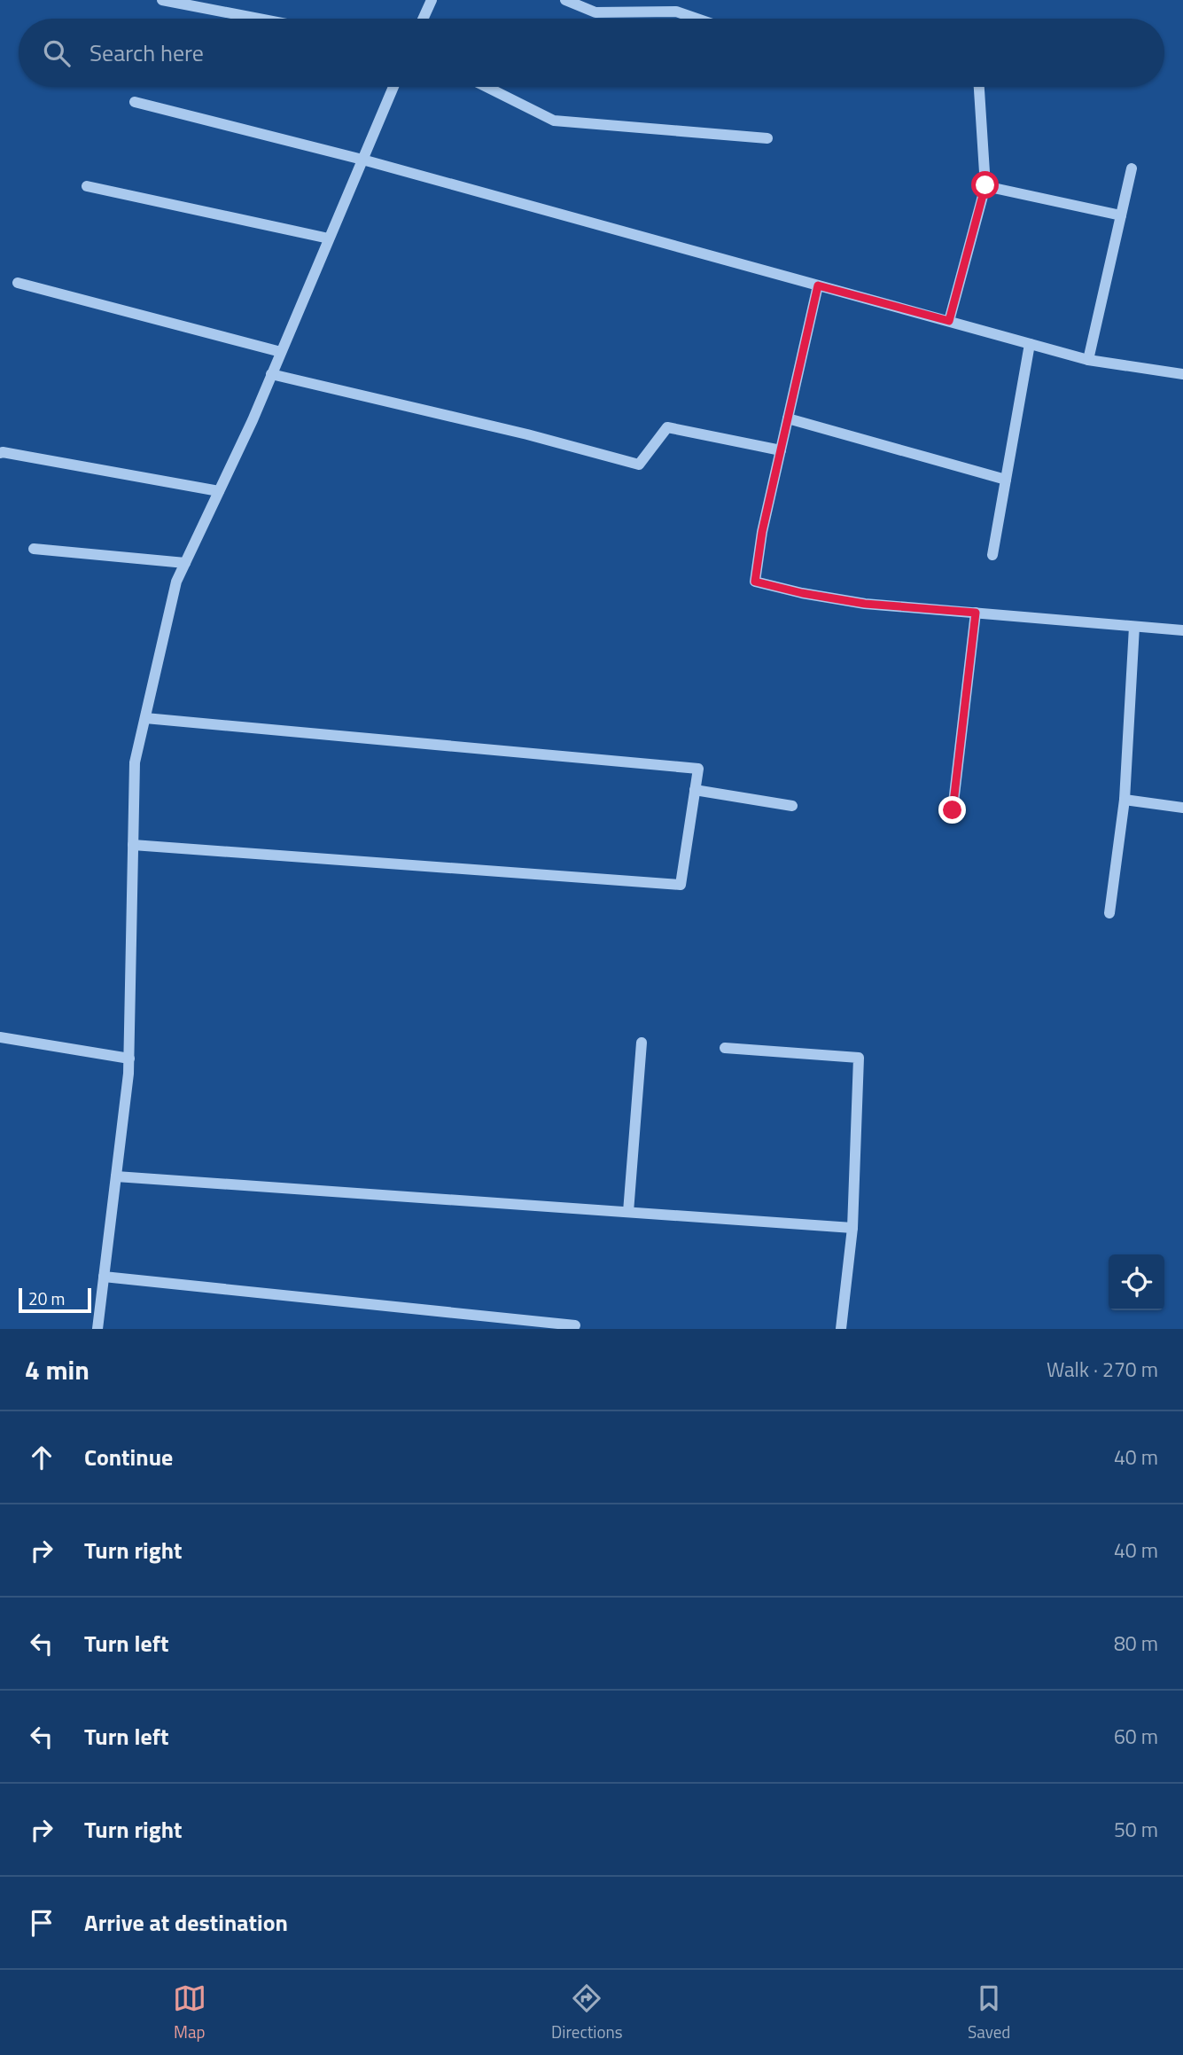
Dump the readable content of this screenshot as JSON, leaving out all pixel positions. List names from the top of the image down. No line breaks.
{"scale_bar":"20 m","page":{"search":"Search here","scale":"20 m","heading":["4 min","Walk · 270 m"],"list":[["Continue","40 m"],["Turn right","40 m"],["Turn left","80 m"],["Turn left","60 m"],["Turn right","50 m"],"Arrive at destination"],"nav":["Map","Directions","Saved"]}}
